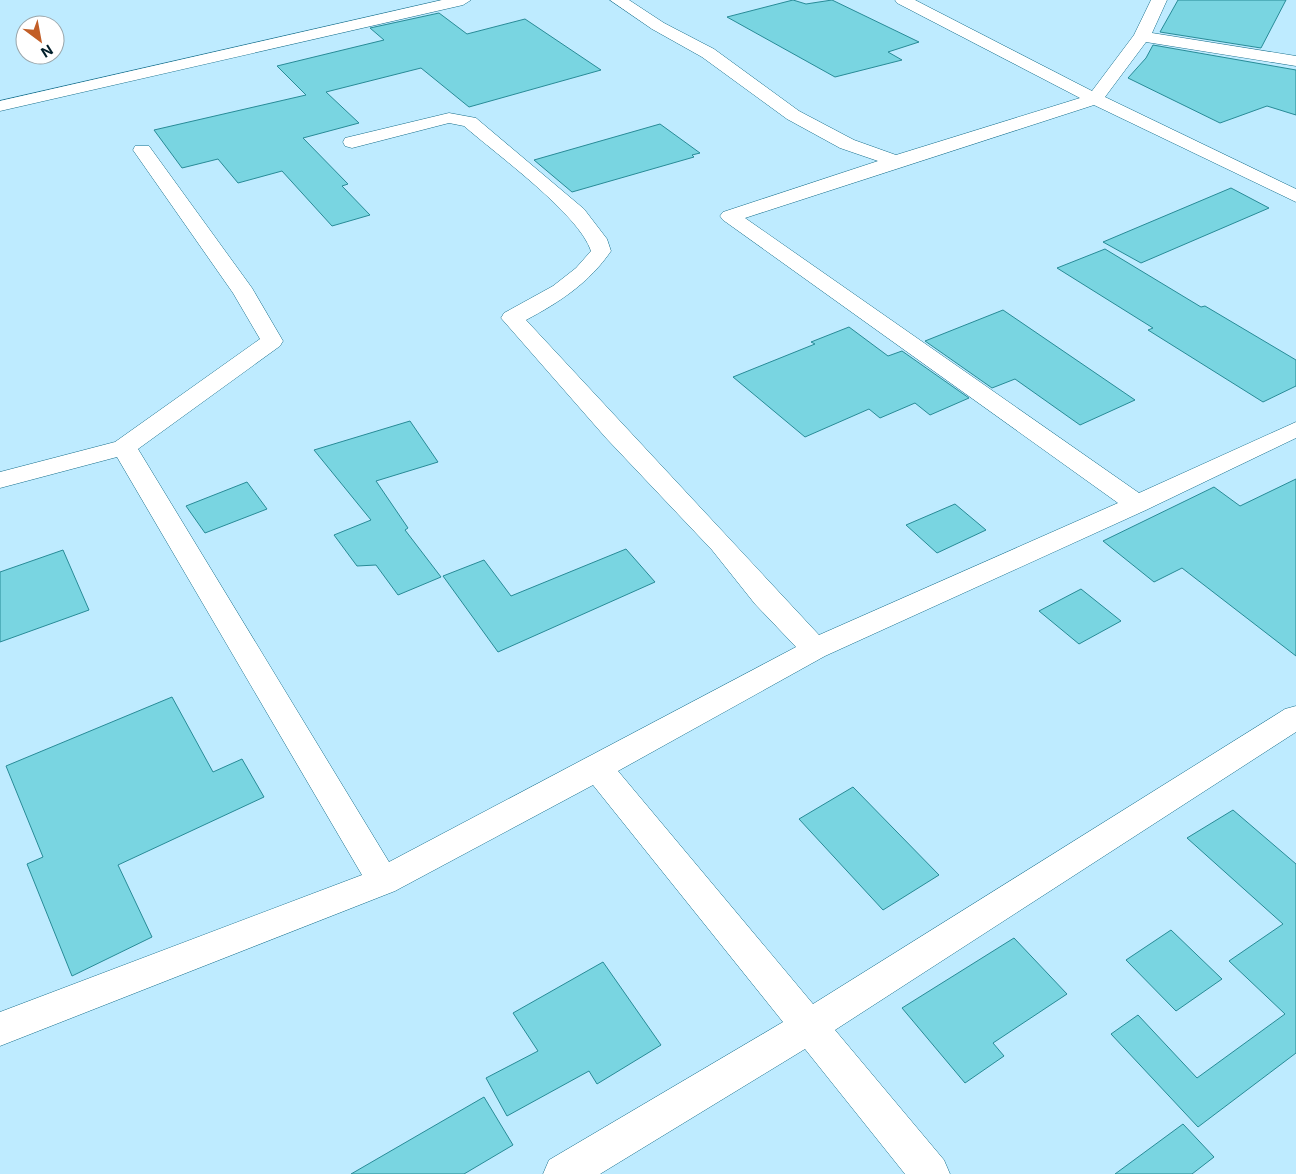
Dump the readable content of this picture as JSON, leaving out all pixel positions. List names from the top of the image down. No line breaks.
{"north":"bottom right"}
